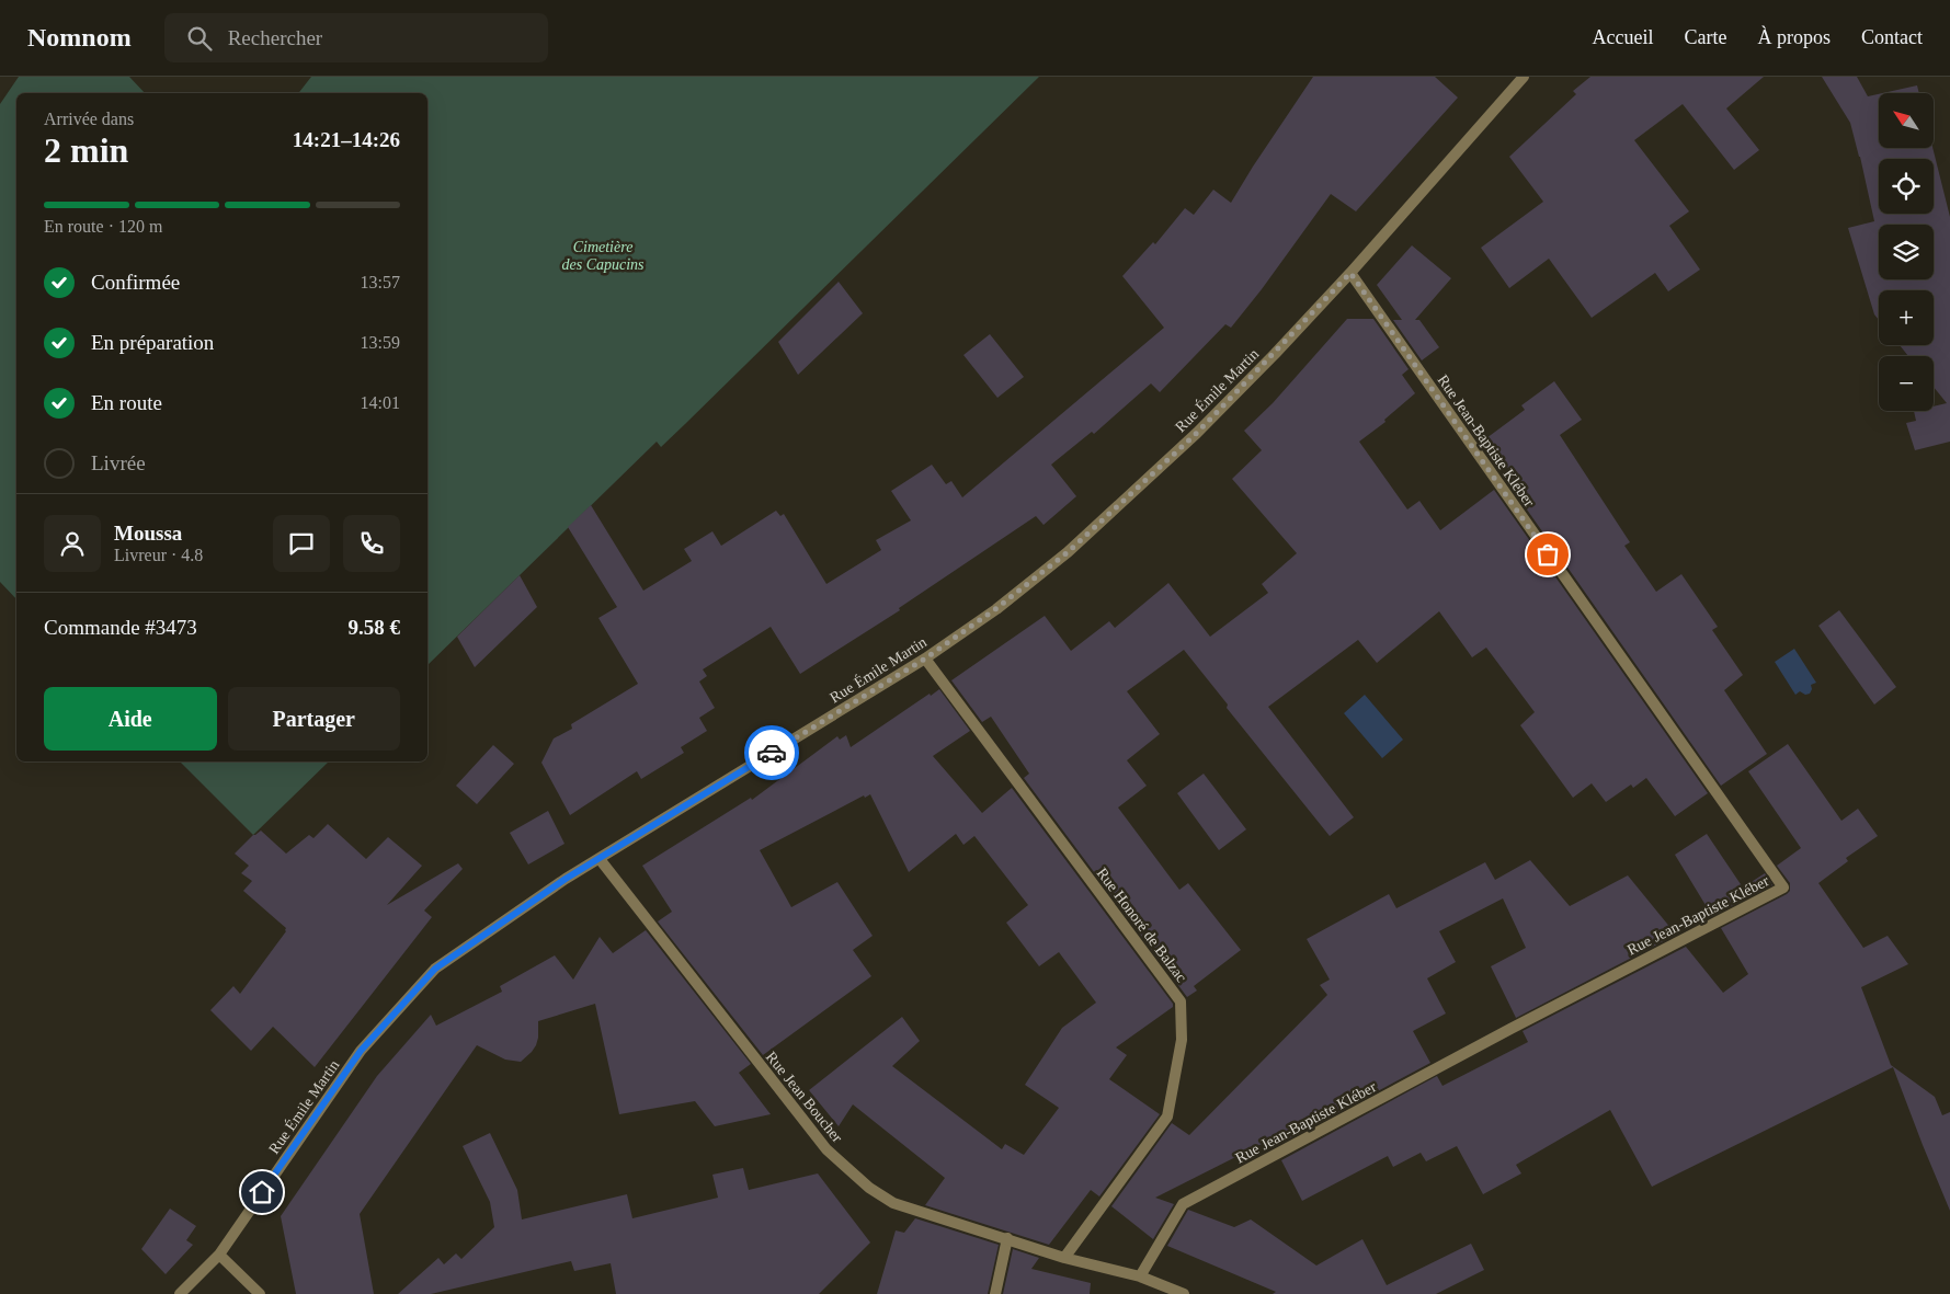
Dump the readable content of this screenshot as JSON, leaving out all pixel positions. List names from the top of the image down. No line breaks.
{"streets":{"street":["Rue Émile Martin","Rue Jean-Baptiste Kléber","Rue Honoré de Balzac","Rue Jean Boucher"]},"crossings":[["Rue Émile Martin","Rue Jean-Baptiste Kléber"],["Rue Émile Martin","Rue Honoré de Balzac"],["Rue Émile Martin","Rue Jean Boucher"],["Rue Jean-Baptiste Kléber","Rue Jean Boucher"],["Rue Honoré de Balzac","Rue Jean Boucher"]],"parks":["Cimetière des Capucins"],"north":"top left","page":{"header":"Nomnom","search":"Rechercher","nav":["Accueil","Carte","À propos","Contact"],"map_buttons":["+","−"],"heading":["2 min","Arrivée dans","14:21–14:26"],"panel":["Moussa","Livreur · 4.8","Commande #3473","9.58 €"],"bar":"En route · 120 m","list":[["Confirmée","13:57"],["En préparation","13:59"],["En route","14:01"],"Livrée"],"buttons":["Aide","Partager"]}}
